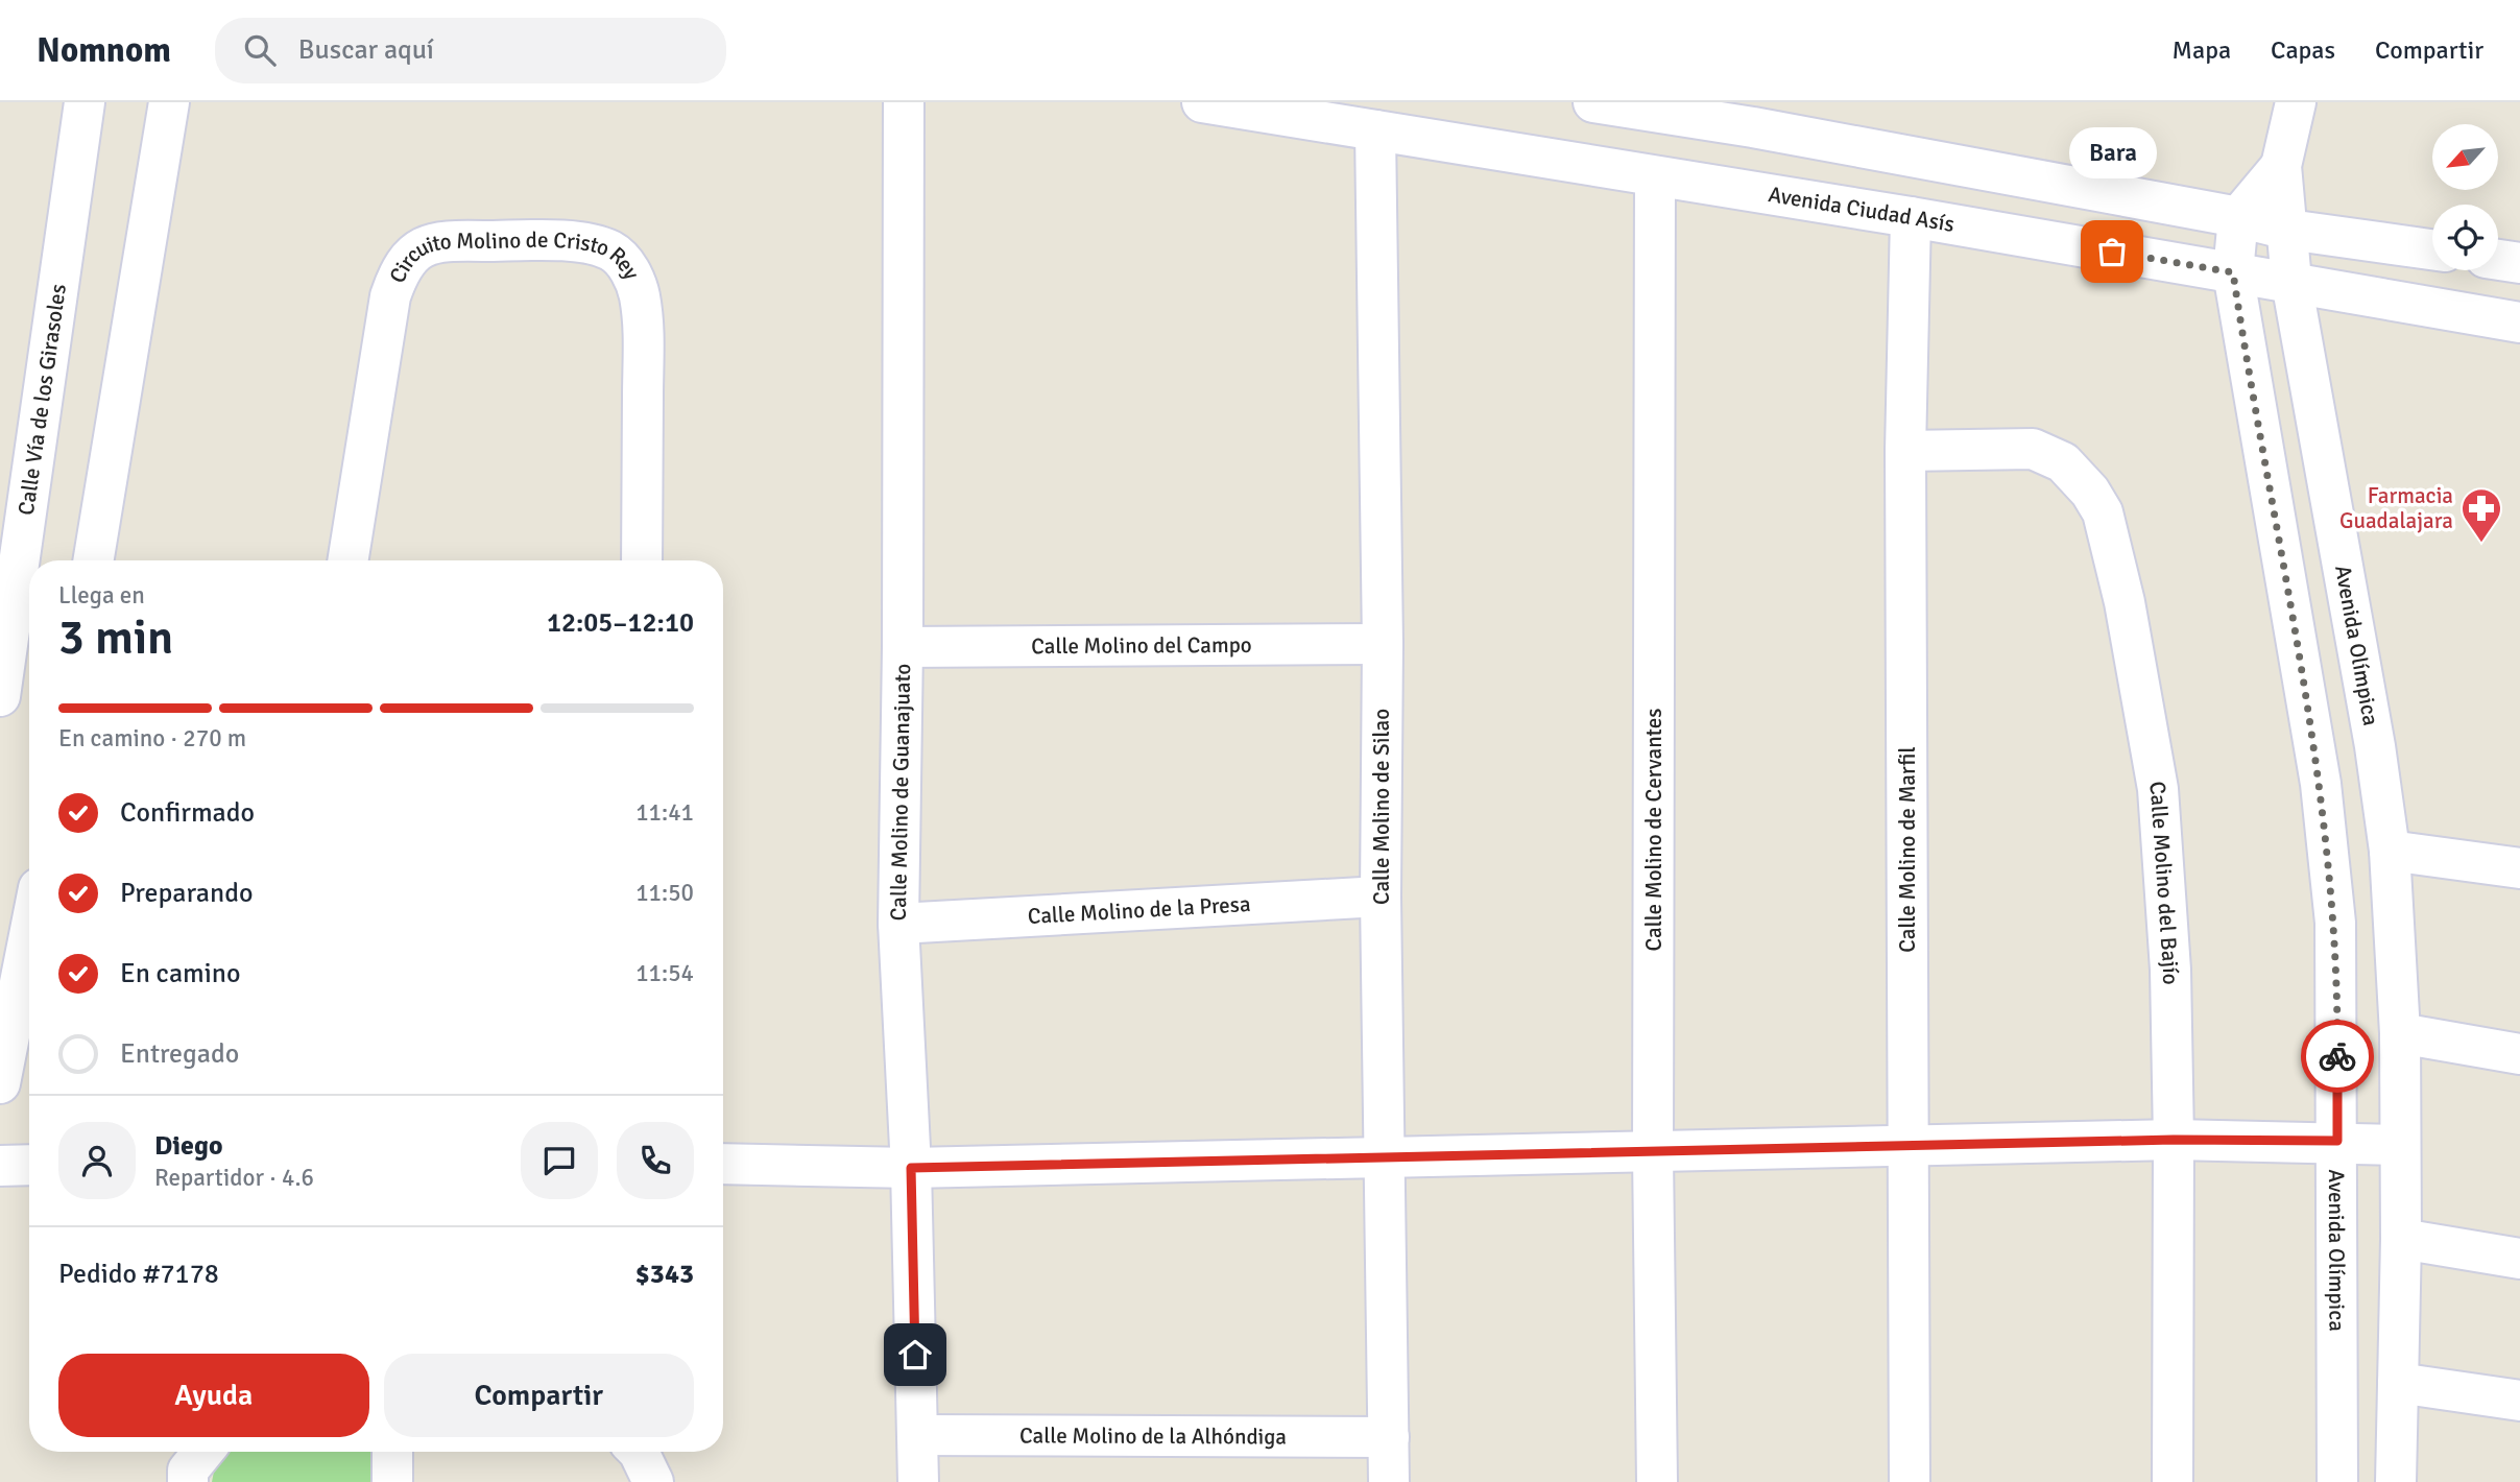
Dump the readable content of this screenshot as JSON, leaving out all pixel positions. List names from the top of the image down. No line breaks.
{"streets":{"street":["Avenida Ciudad Asís","Circuito Molino de Cristo Rey","Calle Vía de los Girasoles","Calle Molino del Campo","Avenida Olímpica","Calle Molino de Guanajuato","Calle Molino de Silao","Calle Molino de Cervantes","Calle Molino de Marfil","Calle Molino del Bajío","Calle Molino de la Presa","Calle Molino de la Alhóndiga"]},"crossings":[["Avenida Ciudad Asís","Avenida Olímpica"],["Avenida Ciudad Asís","Calle Molino de Silao"],["Avenida Ciudad Asís","Calle Molino de Cervantes"],["Avenida Ciudad Asís","Calle Molino de Marfil"],["Calle Molino del Campo","Calle Molino de Guanajuato"],["Calle Molino del Campo","Calle Molino de Silao"],["Calle Molino de Guanajuato","Calle Molino de la Presa"],["Calle Molino de Guanajuato","Calle Molino de la Alhóndiga"],["Calle Molino de Silao","Calle Molino de la Presa"],["Calle Molino de Silao","Calle Molino de la Alhóndiga"],["Calle Molino de Marfil","Calle Molino del Bajío"]],"places":{"other":["Bara"],"pharmacy":["Farmacia Guadalajara"]},"north":"bottom left","page":{"header":"Nomnom","search":"Buscar aquí","nav":["Mapa","Capas","Compartir"],"bubble":"Bara","heading":["3 min","Llega en","12:05–12:10"],"panel":["Diego","Repartidor · 4.6","Pedido #7178","$343"],"bar":"En camino · 270 m","list":[["Confirmado","11:41"],["Preparando","11:50"],["En camino","11:54"],"Entregado"],"buttons":["Ayuda","Compartir"]}}
